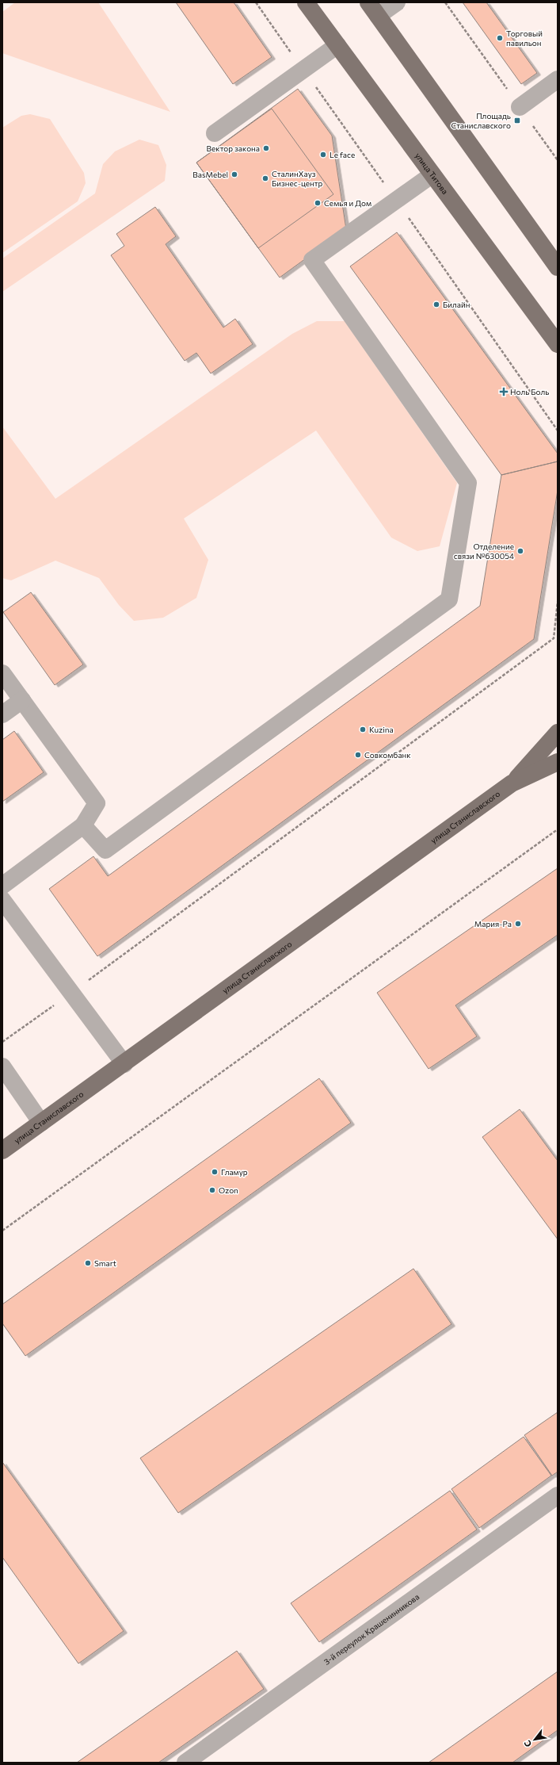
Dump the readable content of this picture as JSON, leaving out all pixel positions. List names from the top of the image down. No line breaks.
{"streets":{"main road":["улица Титова","улица Станиславского"],"street":["3-й переулок Крашенинникова"]},"places":{"other":["Торговый павильон","Вектор закона","Le face","BasMebel","СталинХауз Бизнес-центр","Семья и Дом","Билайн","Отделение связи №630054","Kuzina","Совкомбанк","Мария-Ра","Гламур","Ozon","Smart"],"transit":["Площадь Станиславского"],"health":["Ноль Боль"]},"north":"bottom left"}
